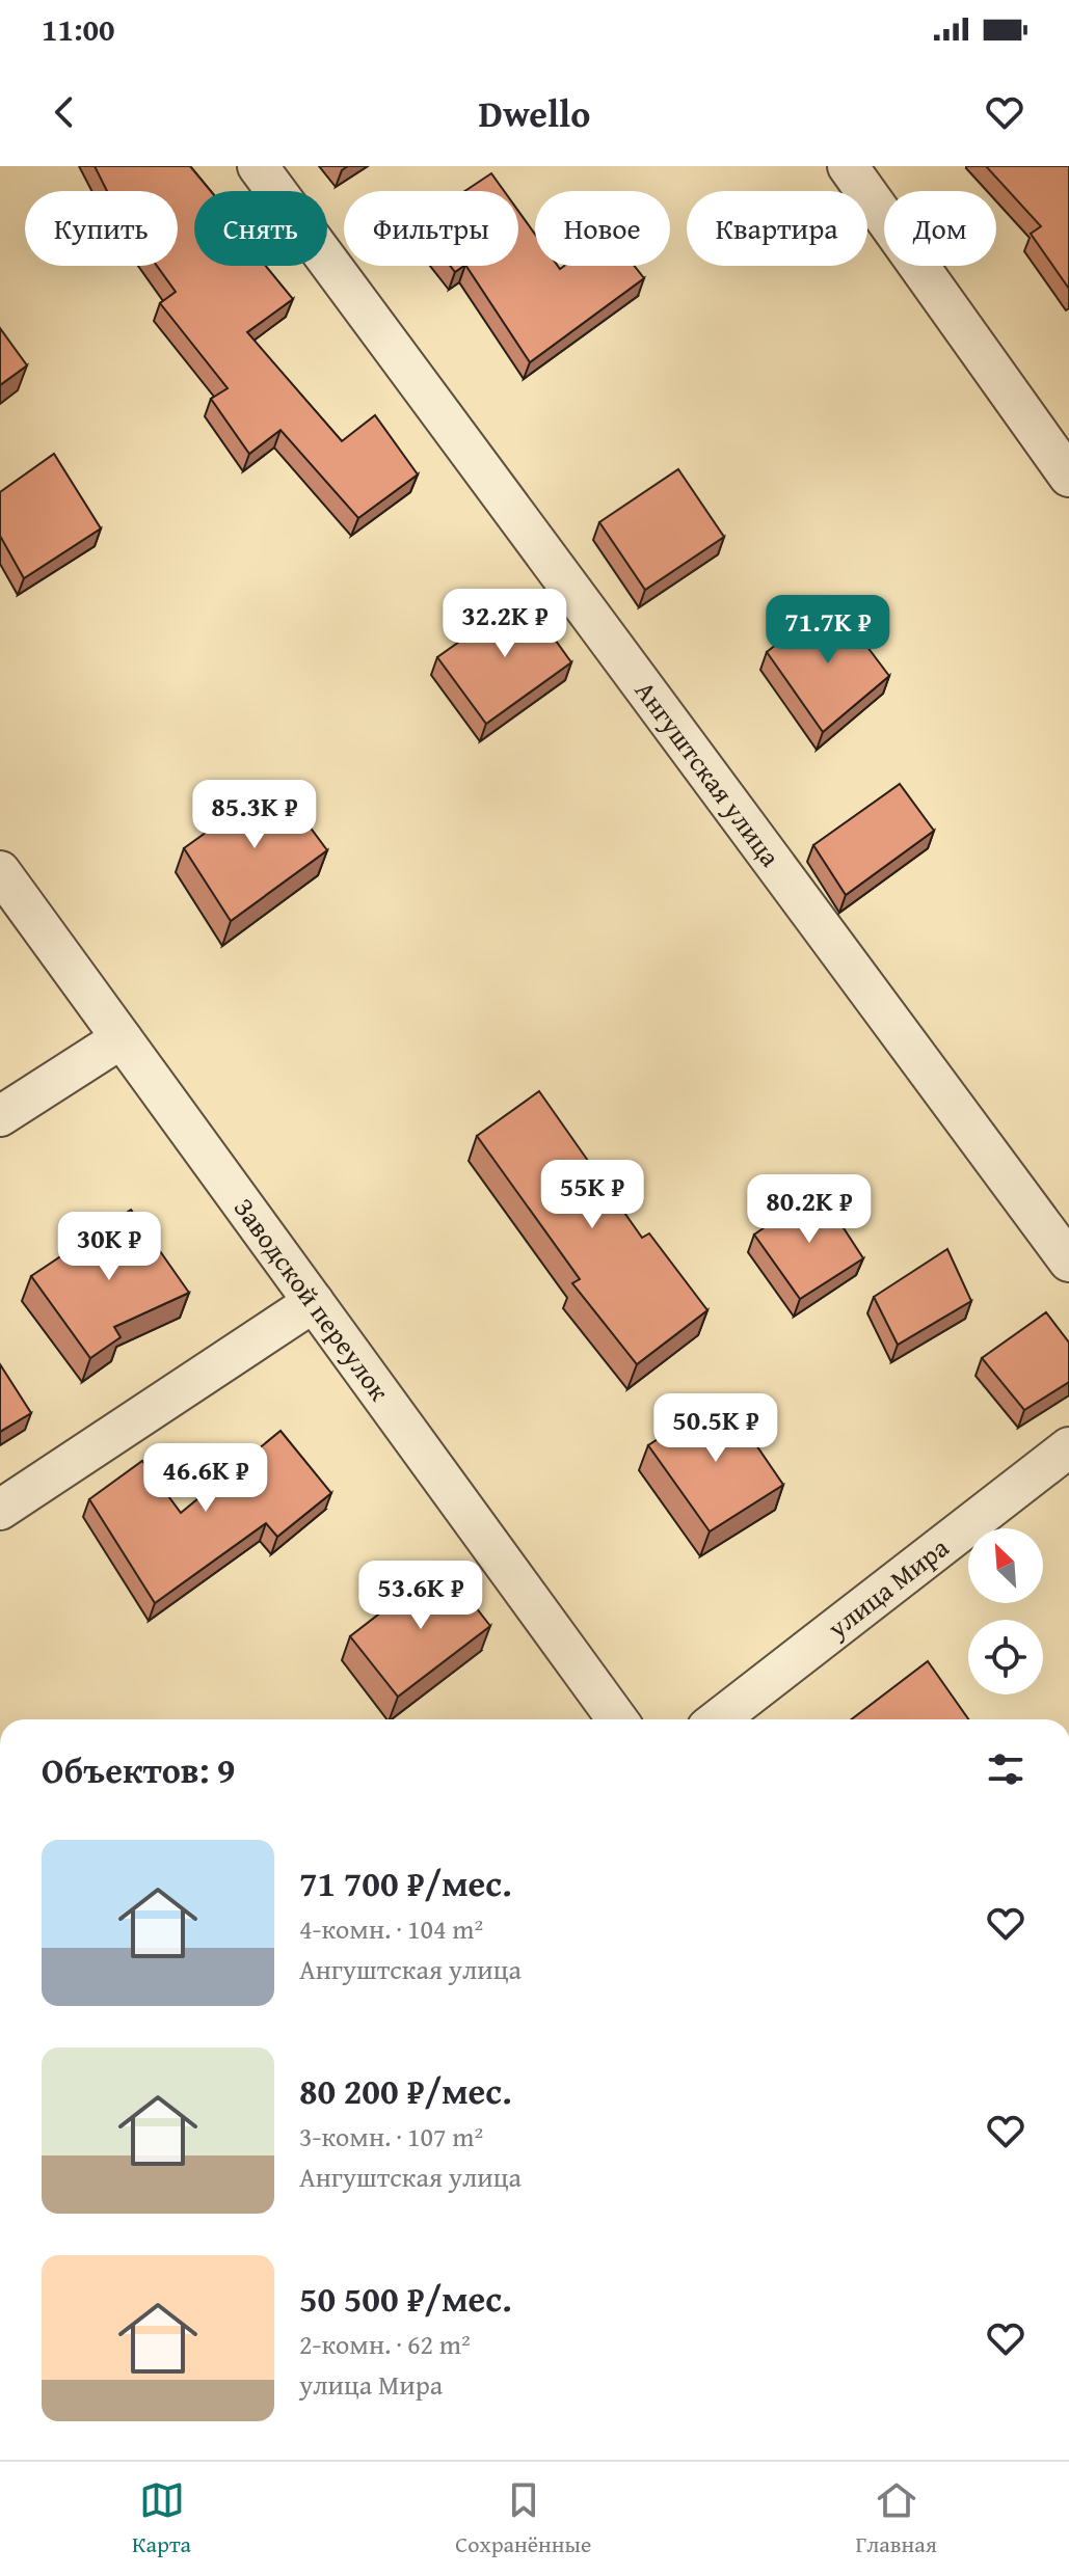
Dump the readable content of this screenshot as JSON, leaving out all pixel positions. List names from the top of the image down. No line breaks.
{"streets":{"street":["Ангуштская улица","Заводской переулок","улица Мира"]},"north":"top left","page":{"status":"11:00","header":"Dwello","chip":["Купить","Снять","Фильтры","Новое","Квартира","Дом"],"price":["32.2K ₽","71.7K ₽","85.3K ₽","55K ₽","80.2K ₽","30K ₽","50.5K ₽","46.6K ₽","53.6K ₽"],"heading":"Объектов: 9","list":[{"name":"71 700 ₽/мес.","note":"4-комн. · 104 m² · Ангуштская улица"},{"name":"80 200 ₽/мес.","note":"3-комн. · 107 m² · Ангуштская улица"},{"name":"50 500 ₽/мес.","note":"2-комн. · 62 m² · улица Мира"}],"tabs":["Карта","Сохранённые","Главная"]}}
